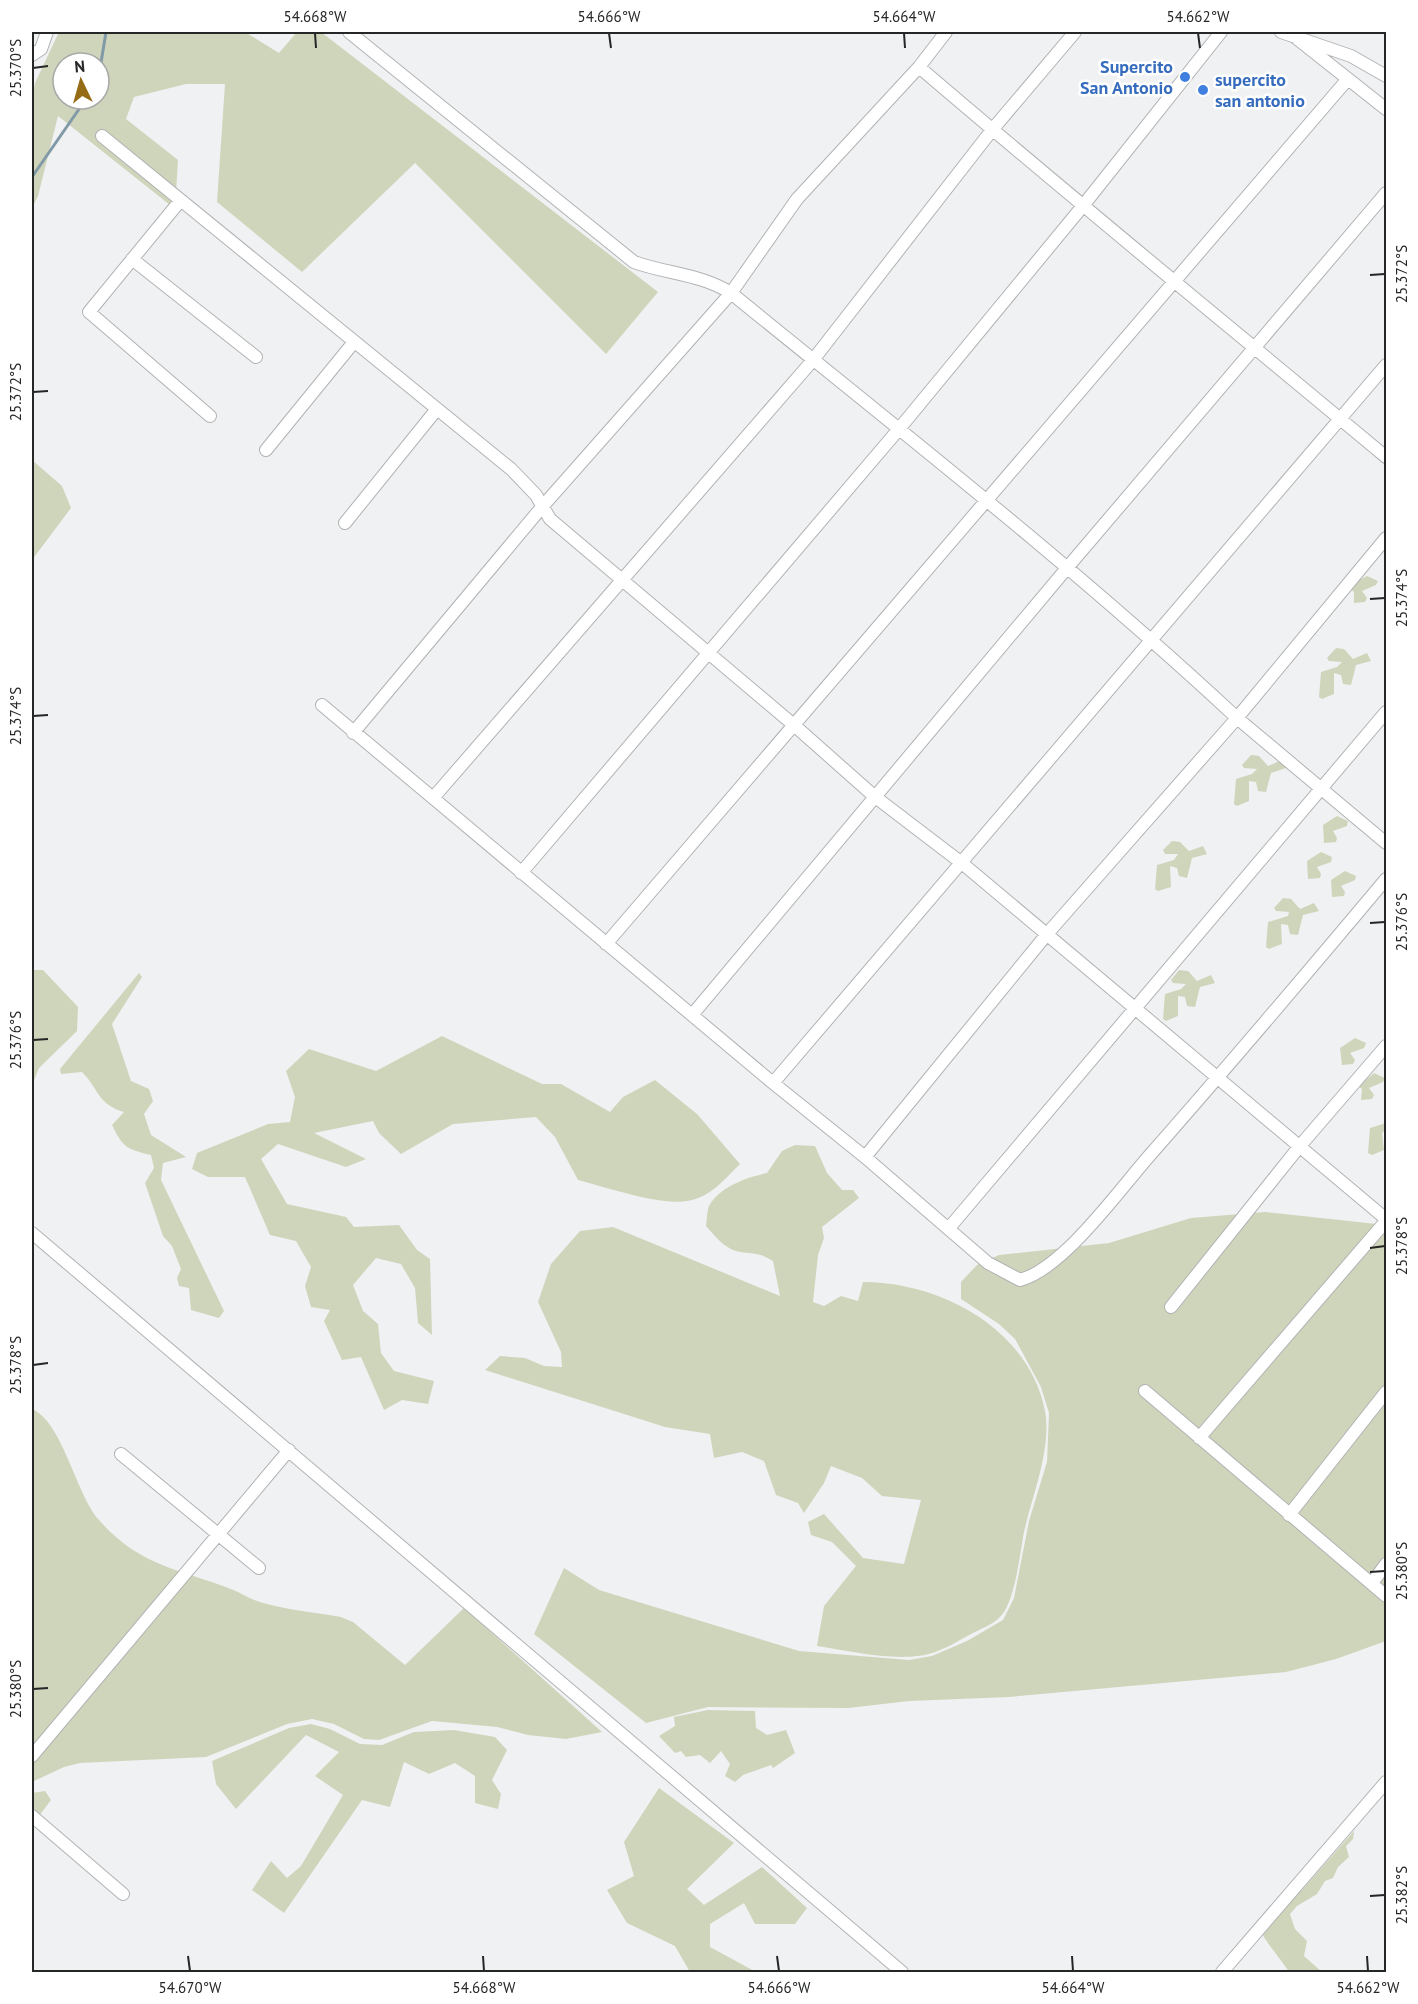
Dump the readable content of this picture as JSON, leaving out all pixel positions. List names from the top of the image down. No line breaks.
{"places":["Supercito San Antonio","supercito san antonio"],"north":"top","coordinates":["54.668°W","54.666°W","54.664°W","54.662°W","25.370°S","25.372°S","25.374°S","25.376°S","25.378°S","25.380°S","25.382°S","54.670°W"]}
